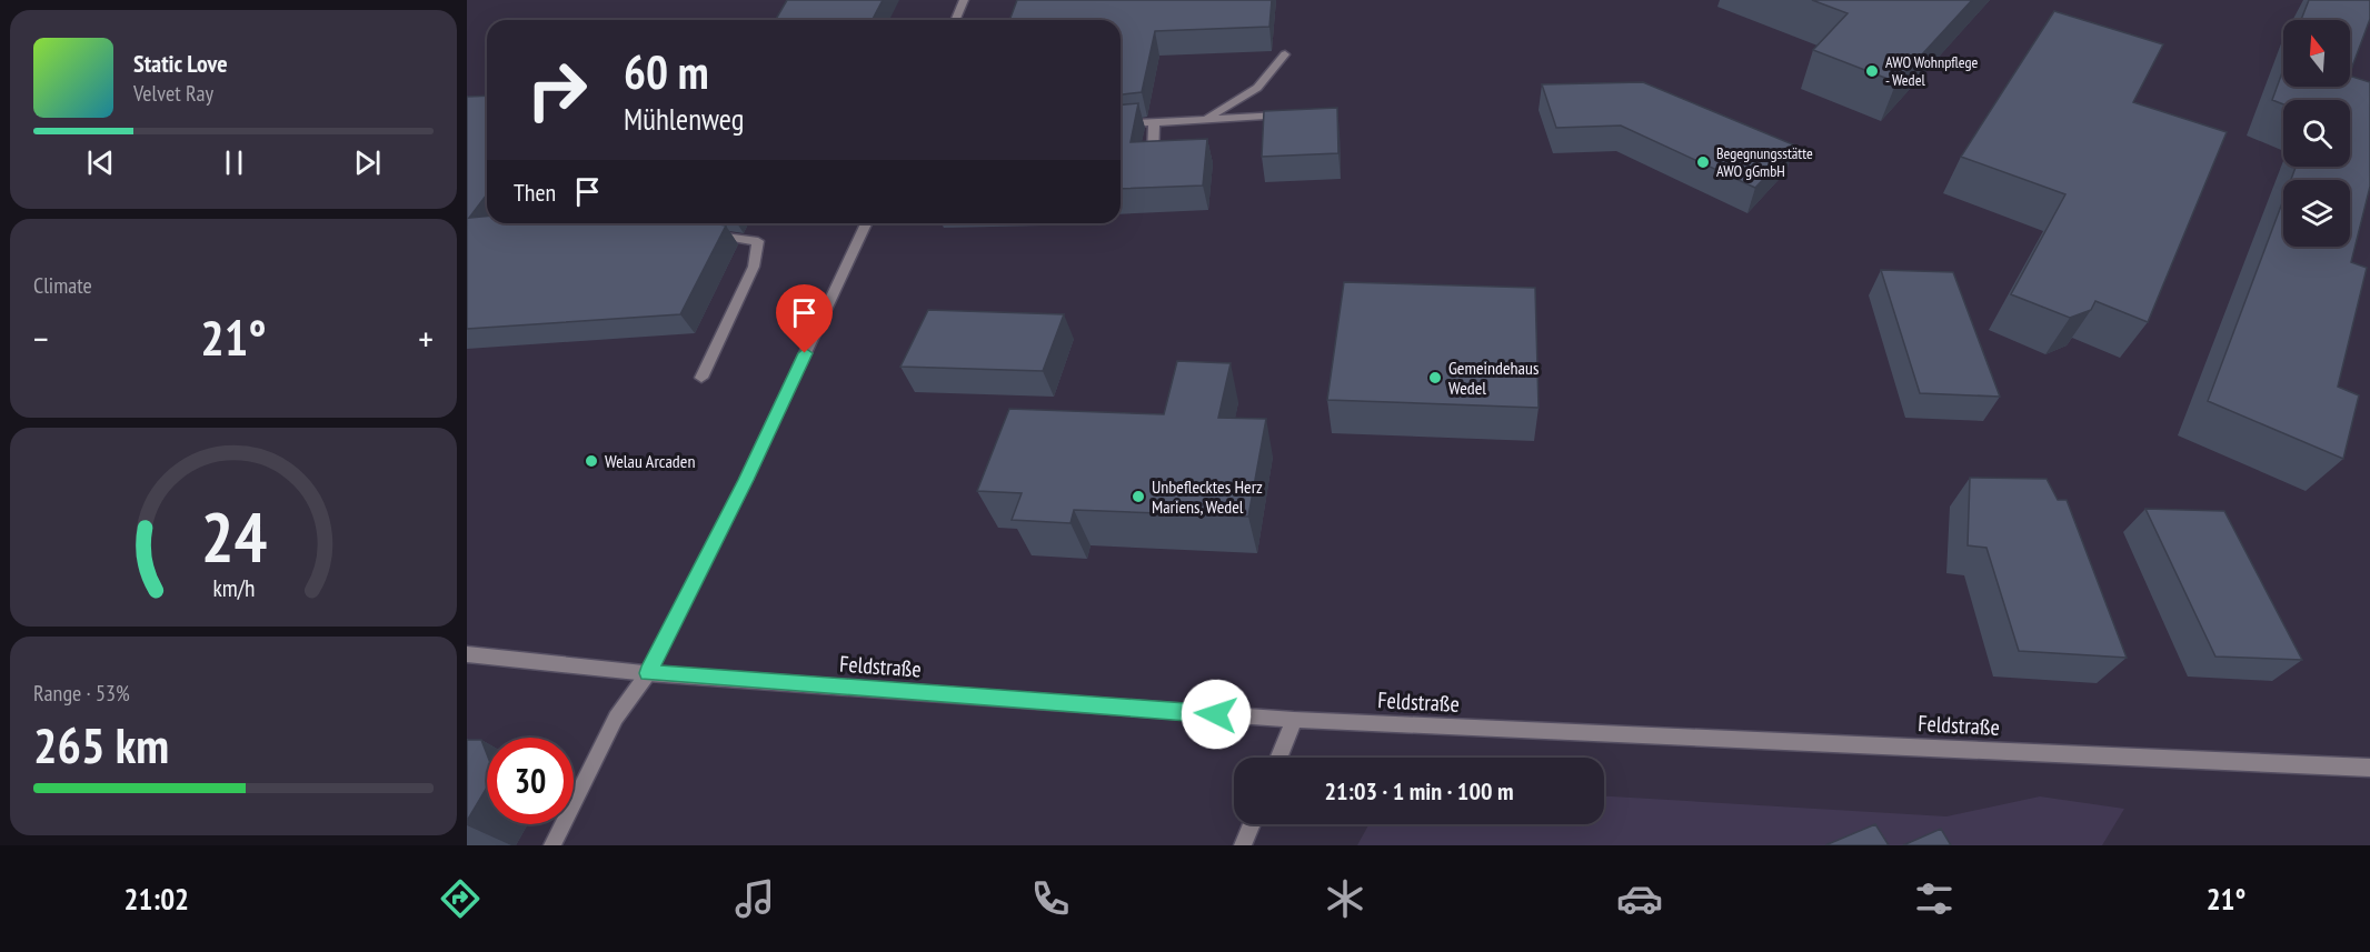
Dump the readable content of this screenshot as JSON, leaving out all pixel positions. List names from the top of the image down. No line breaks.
{"streets":{"street":["Feldstraße"]},"places":["AWO Wohnpflege - Wedel","Begegnungsstätte AWO gGmbH","Gemeindehaus Wedel","Welau Arcaden","Unbeflecktes Herz Mariens, Wedel"],"north":"top","page":{"turn":["60 m","Mühlenweg"],"song":["Static Love","Velvet Ray"],"then":"Then","tile":["Climate",["Range · 53%","265 km"]],"heat":["−","21°","+"],"limit":"30","trip":"21:03 · 1 min · 100 m","tabs":["21:02","21°"],"gauge":["24","km/h"]}}
